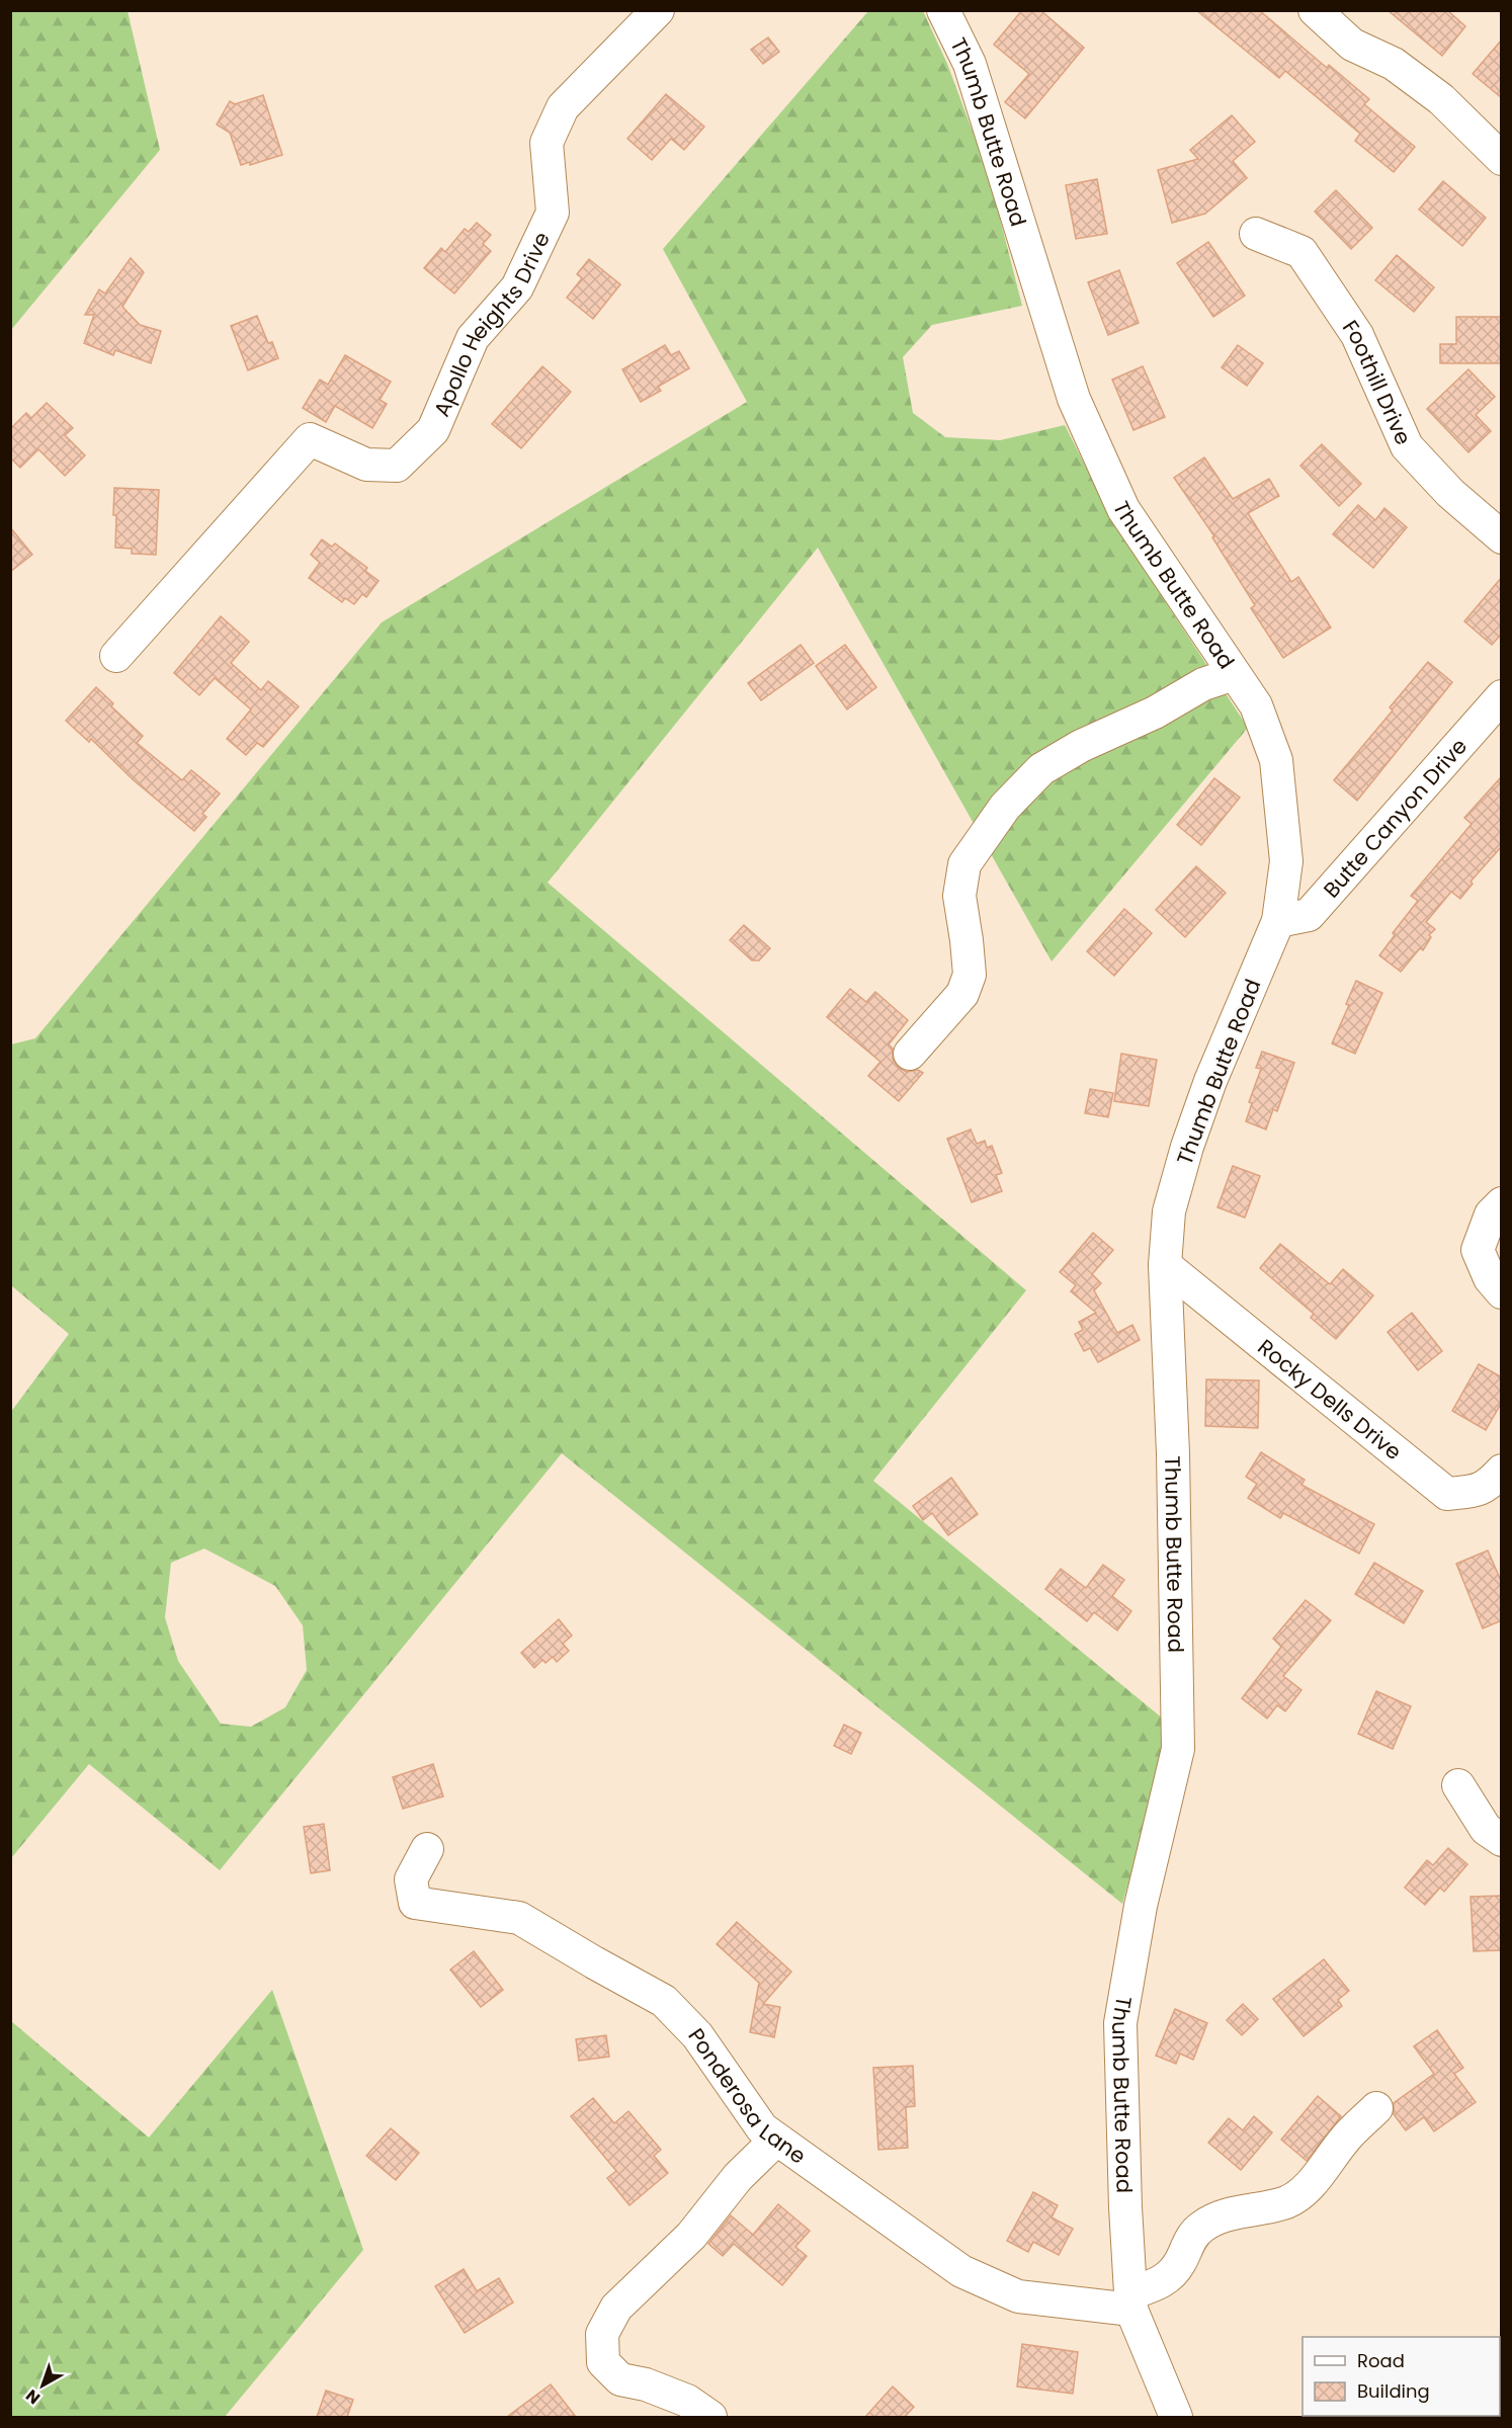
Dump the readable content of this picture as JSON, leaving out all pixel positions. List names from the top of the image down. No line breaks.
{"streets":{"street":["Thumb Butte Road","Apollo Heights Drive","Foothill Drive","Butte Canyon Drive","Rocky Dells Drive","Ponderosa Lane"]},"crossings":[["Thumb Butte Road","Butte Canyon Drive"],["Thumb Butte Road","Rocky Dells Drive"],["Thumb Butte Road","Ponderosa Lane"]],"legend":["Road","Building"],"north":"bottom left"}
